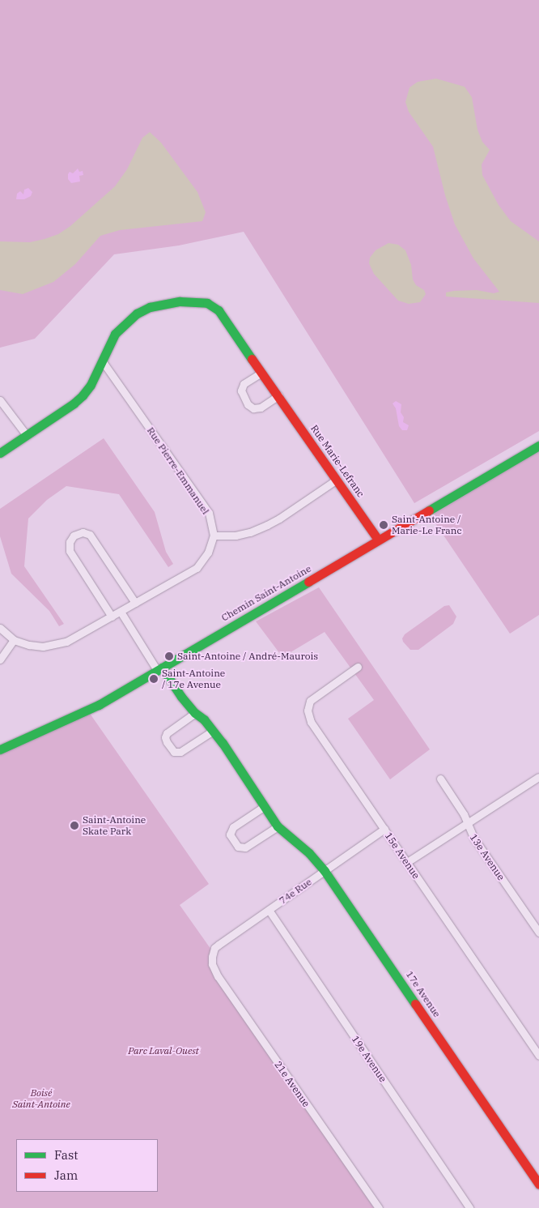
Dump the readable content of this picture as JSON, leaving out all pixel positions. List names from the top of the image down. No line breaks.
{"streets":{"street":["Rue Marie-Lefranc","Rue Pierre-Emmanuel","Chemin Saint-Antoine","15e Avenue","13e Avenue","74e Rue","17e Avenue","19e Avenue","21e Avenue"]},"crossings":[["Rue Marie-Lefranc","Rue Pierre-Emmanuel"],["Rue Marie-Lefranc","Chemin Saint-Antoine"],["Chemin Saint-Antoine","17e Avenue"],["15e Avenue","74e Rue"],["74e Rue","17e Avenue"],["74e Rue","19e Avenue"],["74e Rue","21e Avenue"]],"parks":["Parc Laval-Ouest","Boisé Saint-Antoine"],"places":["Saint-Antoine / Marie-Le Franc","Saint-Antoine / André-Maurois","Saint-Antoine / 17e Avenue","Saint-Antoine Skate Park"],"legend":["Fast","Jam"]}
